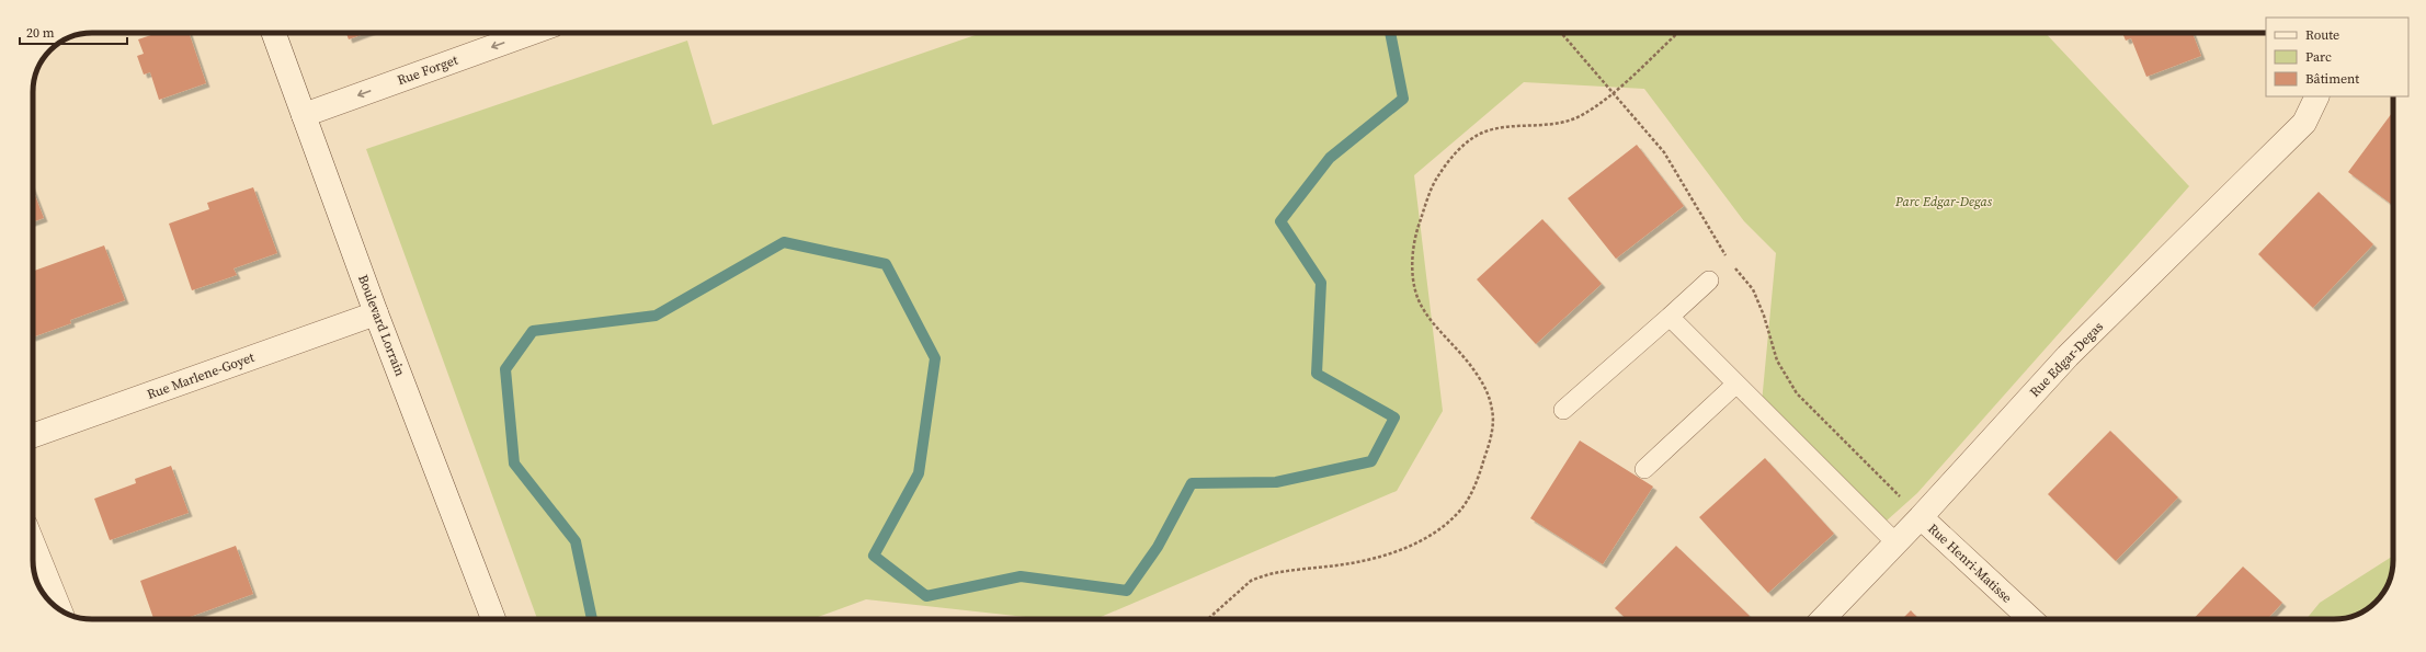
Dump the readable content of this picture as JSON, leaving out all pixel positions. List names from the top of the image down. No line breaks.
{"streets":{"street":["Rue Forget","Boulevard Lorrain","Rue Edgar-Degas","Rue Marlene-Goyet","Rue Henri-Matisse"]},"crossings":[["Rue Forget","Boulevard Lorrain"],["Boulevard Lorrain","Rue Marlene-Goyet"],["Rue Edgar-Degas","Rue Henri-Matisse"]],"one_way":["Rue Forget"],"parks":["Parc Edgar-Degas"],"legend":["Route","Parc","Bâtiment"],"scale_bar":"20 m"}
